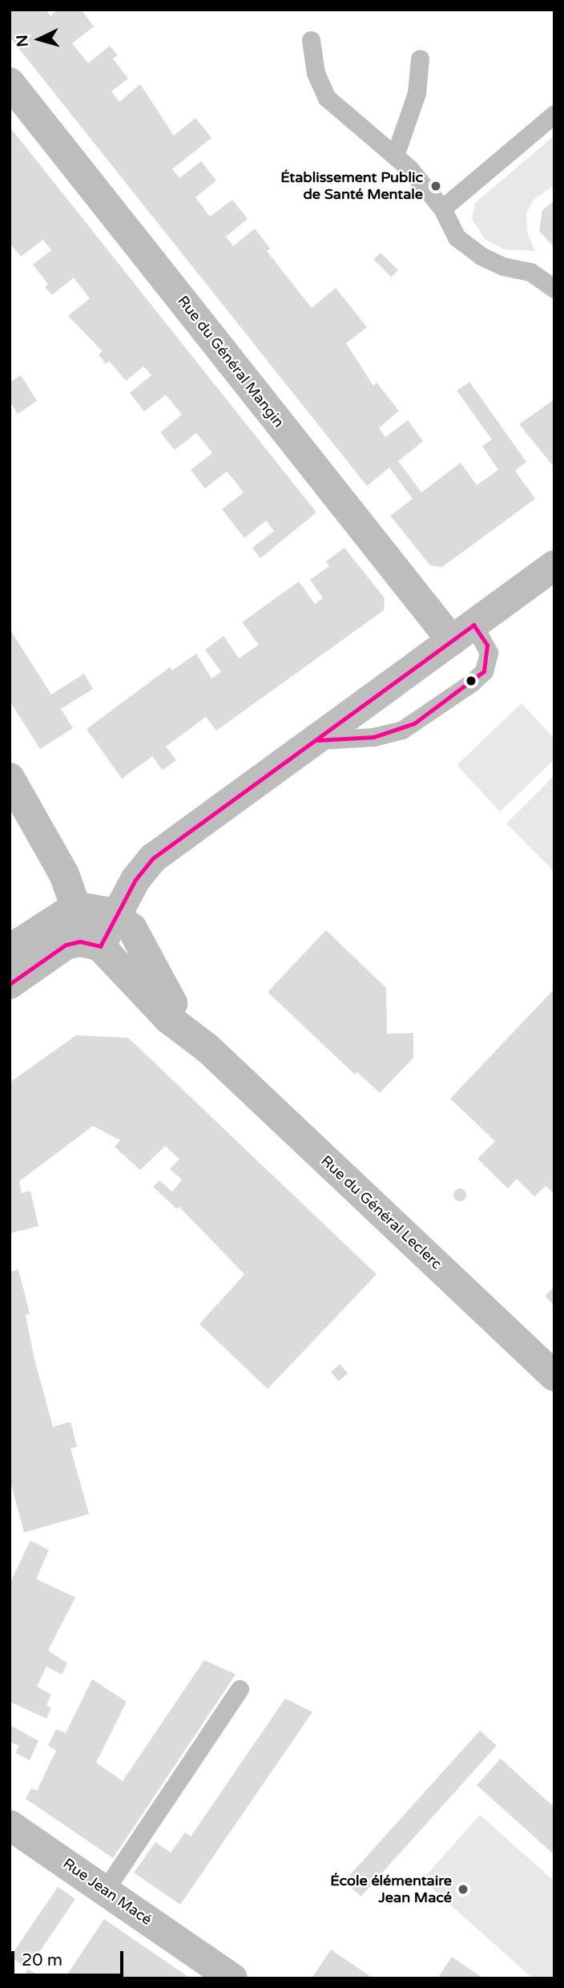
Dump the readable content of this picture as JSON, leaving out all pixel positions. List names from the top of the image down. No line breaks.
{"streets":{"street":["Rue du Général Mangin","Rue du Général Leclerc","Rue Jean Macé"]},"places":["Établissement Public de Santé Mentale","École élémentaire Jean Macé"],"scale_bar":"20 m","north":"left"}
